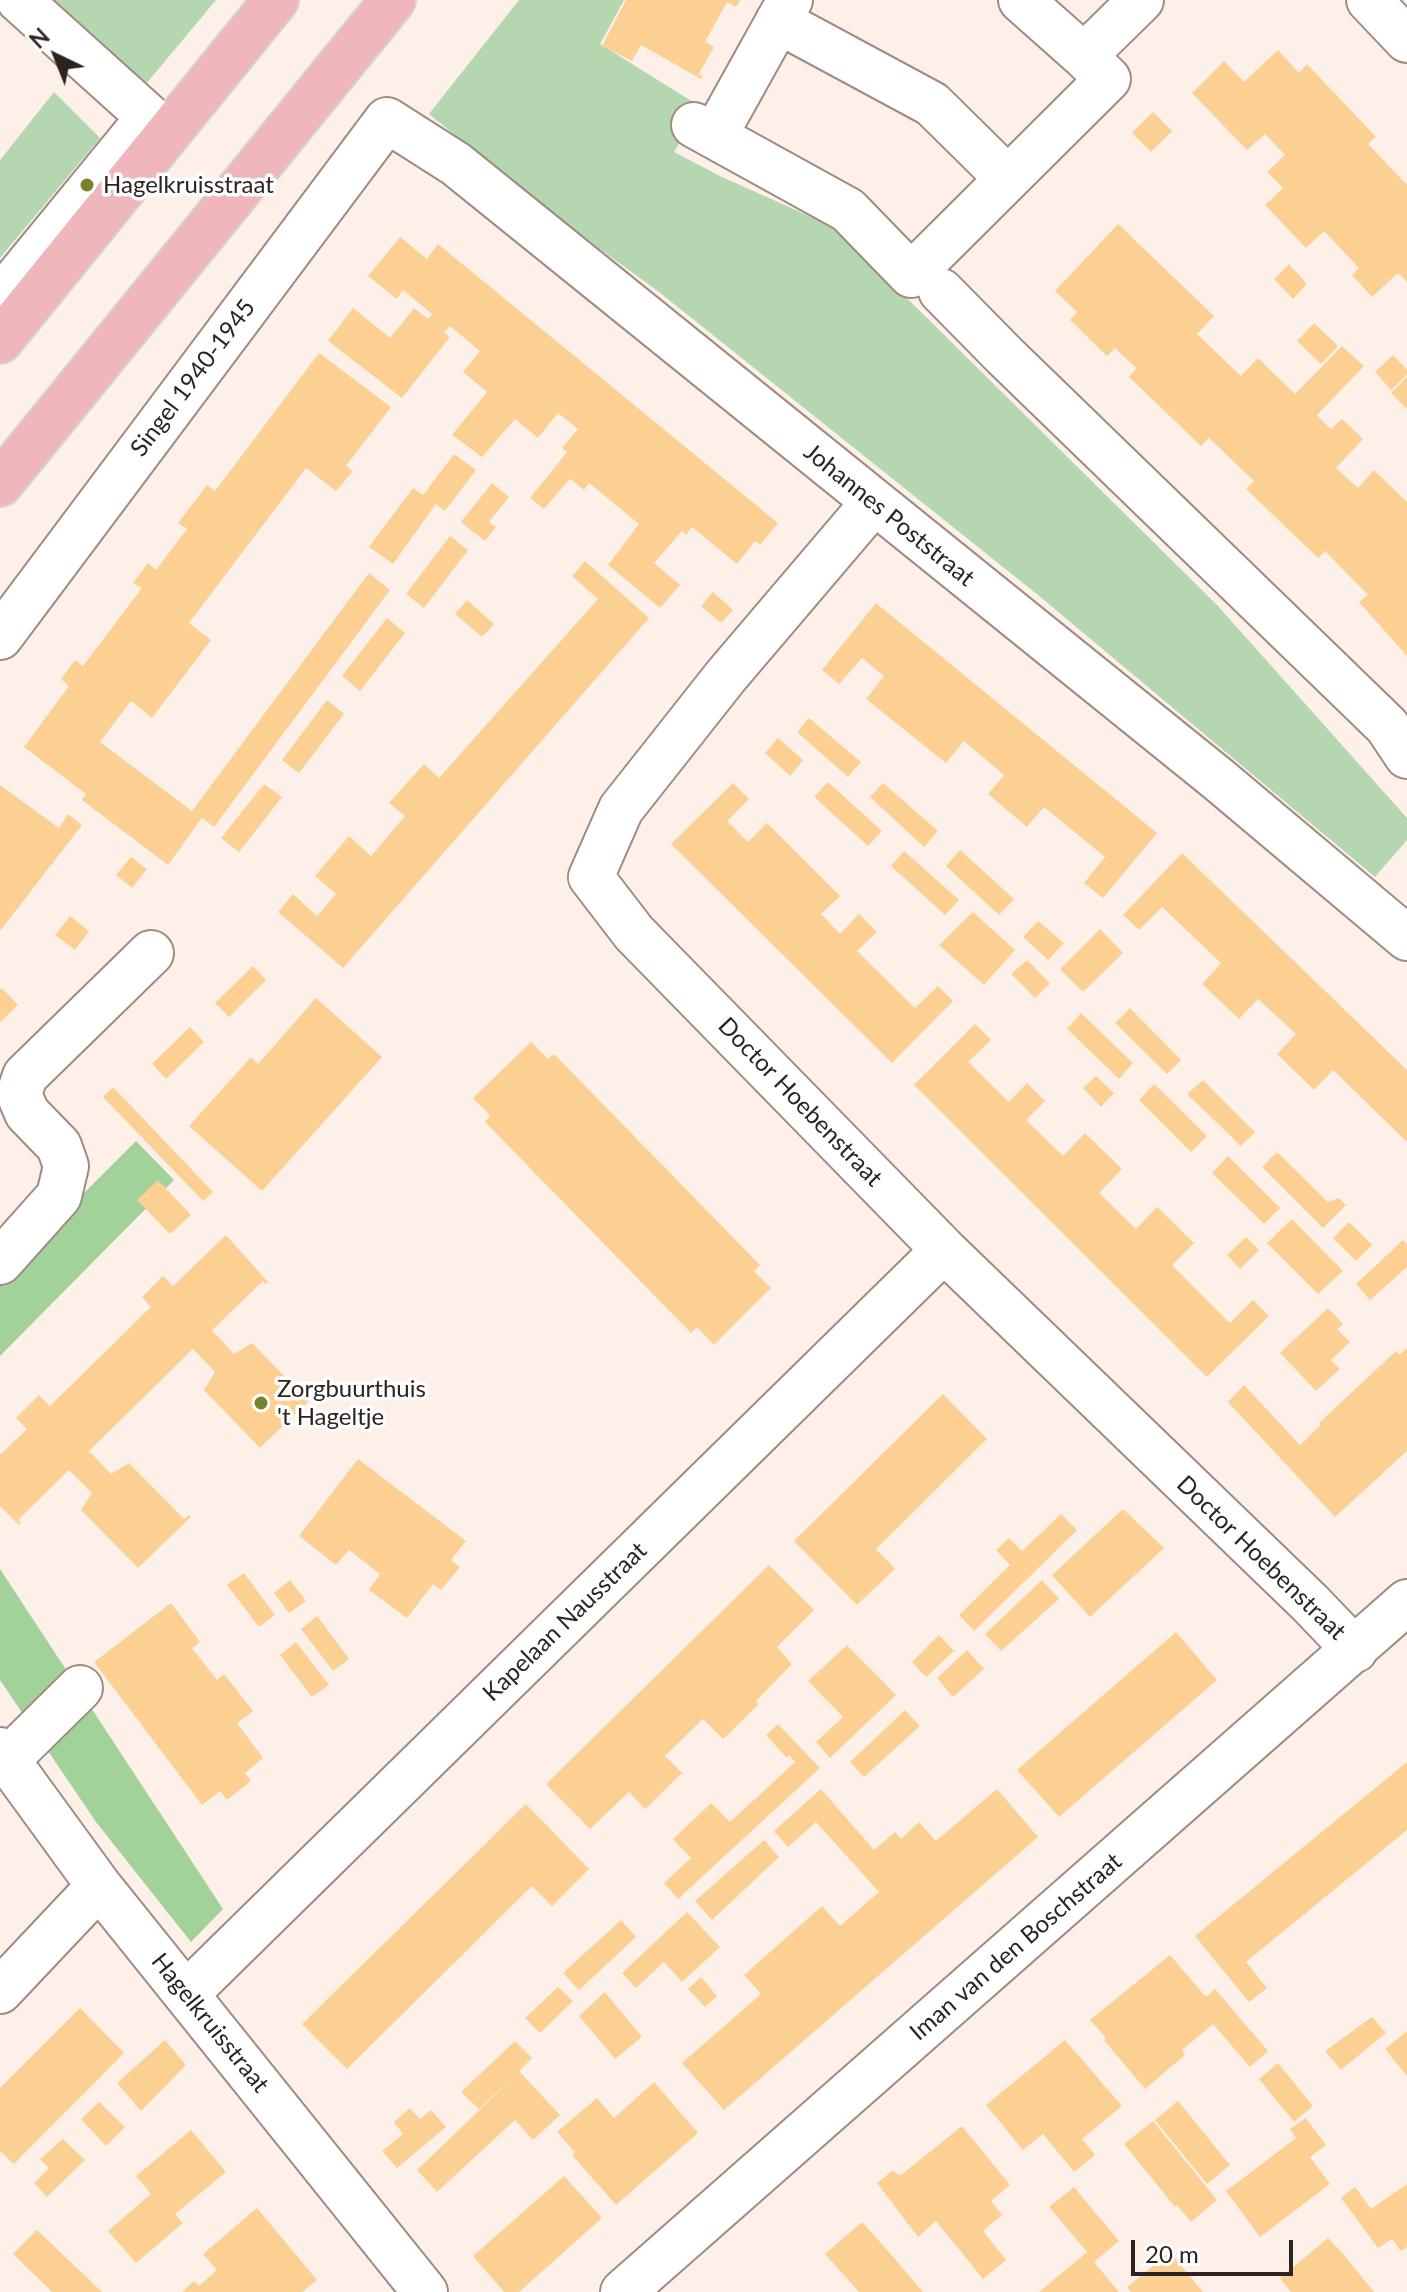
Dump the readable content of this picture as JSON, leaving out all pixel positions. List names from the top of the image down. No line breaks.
{"streets":{"street":["Singel 1940-1945","Johannes Poststraat","Doctor Hoebenstraat","Kapelaan Nausstraat","Iman van den Boschstraat","Hagelkruisstraat"]},"crossings":[["Singel 1940-1945","Johannes Poststraat"],["Johannes Poststraat","Doctor Hoebenstraat"],["Doctor Hoebenstraat","Kapelaan Nausstraat"],["Doctor Hoebenstraat","Iman van den Boschstraat"],["Kapelaan Nausstraat","Hagelkruisstraat"]],"places":["Hagelkruisstraat","Zorgbuurthuis 't Hageltje"],"scale_bar":"20 m","north":"top left"}
